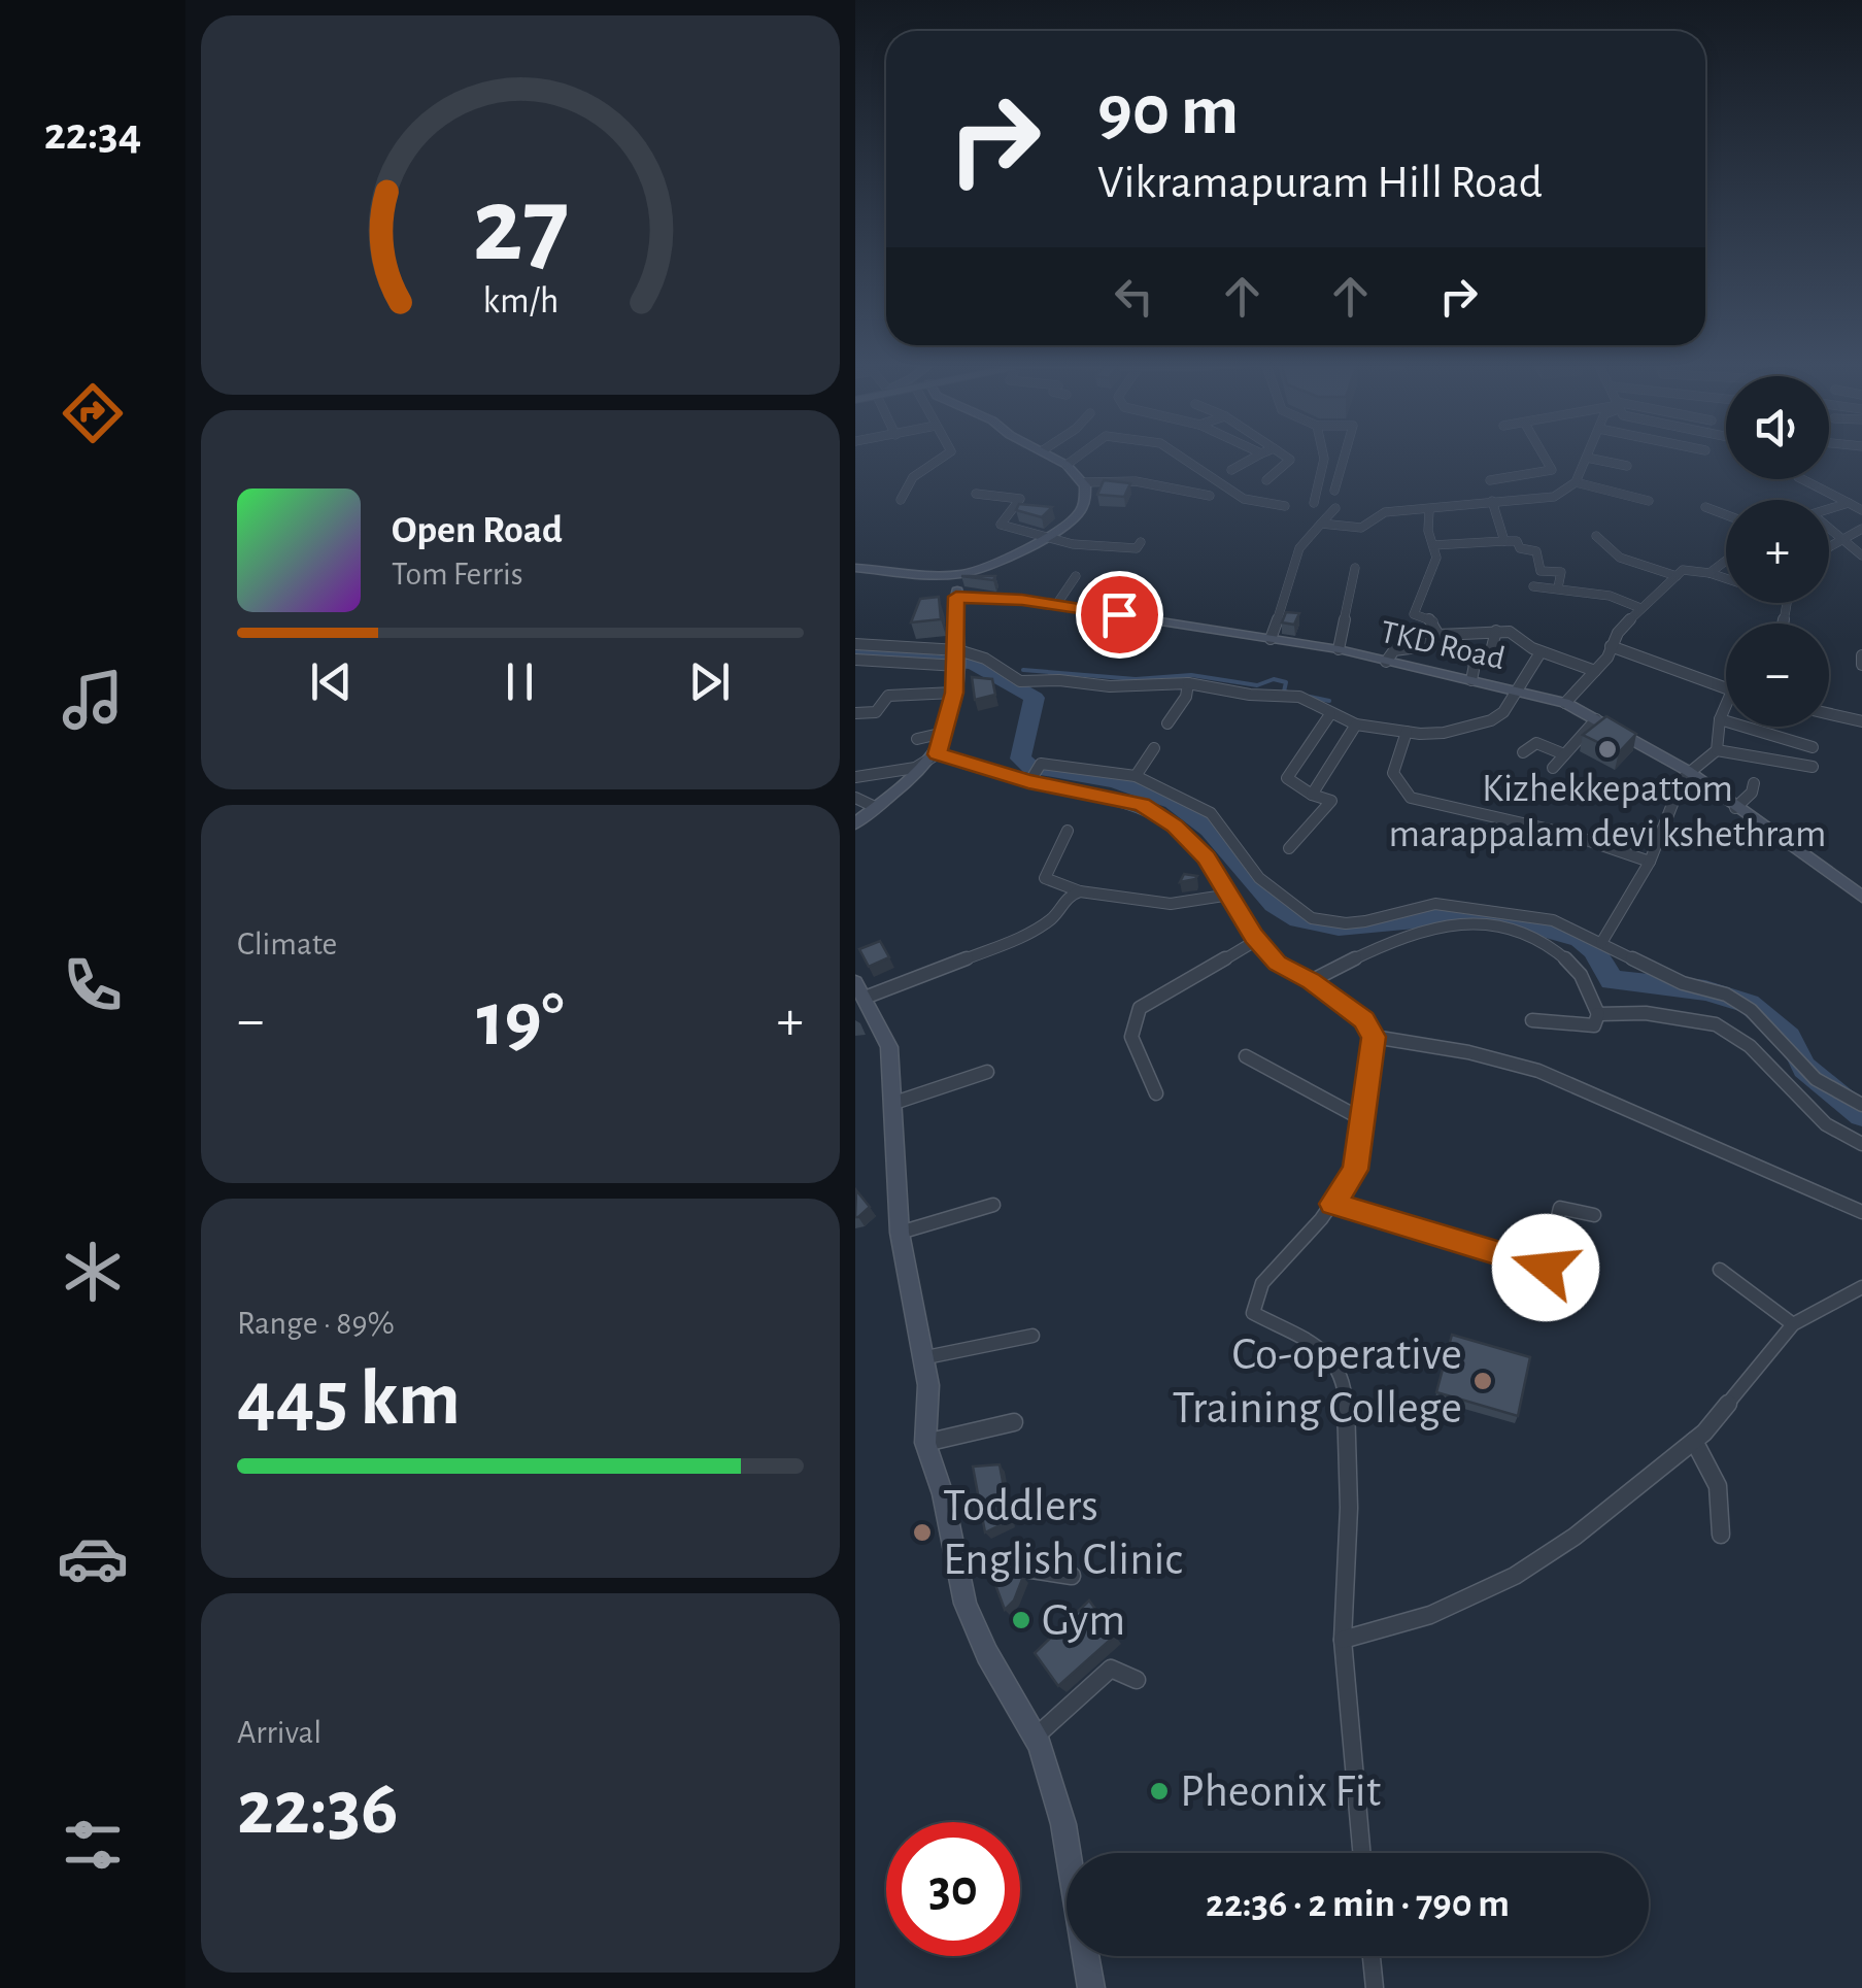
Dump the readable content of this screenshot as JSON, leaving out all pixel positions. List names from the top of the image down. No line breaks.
{"streets":{"main road":["TKD Road"]},"places":["Kizhekkepattom marappalam devi kshethram","Co-operative Training College","Toddlers English Clinic","Gym","Pheonix Fit"],"page":{"tabs":"22:34","turn":["90 m","Vikramapuram Hill Road"],"map_buttons":["+","−"],"song":["Open Road","Tom Ferris"],"tile":["Climate",["Range · 89%","445 km"],["Arrival","22:36"]],"heat":["−","19°","+"],"limit":"30","trip":"22:36 · 2 min · 790 m","gauge":["27","km/h"]}}
